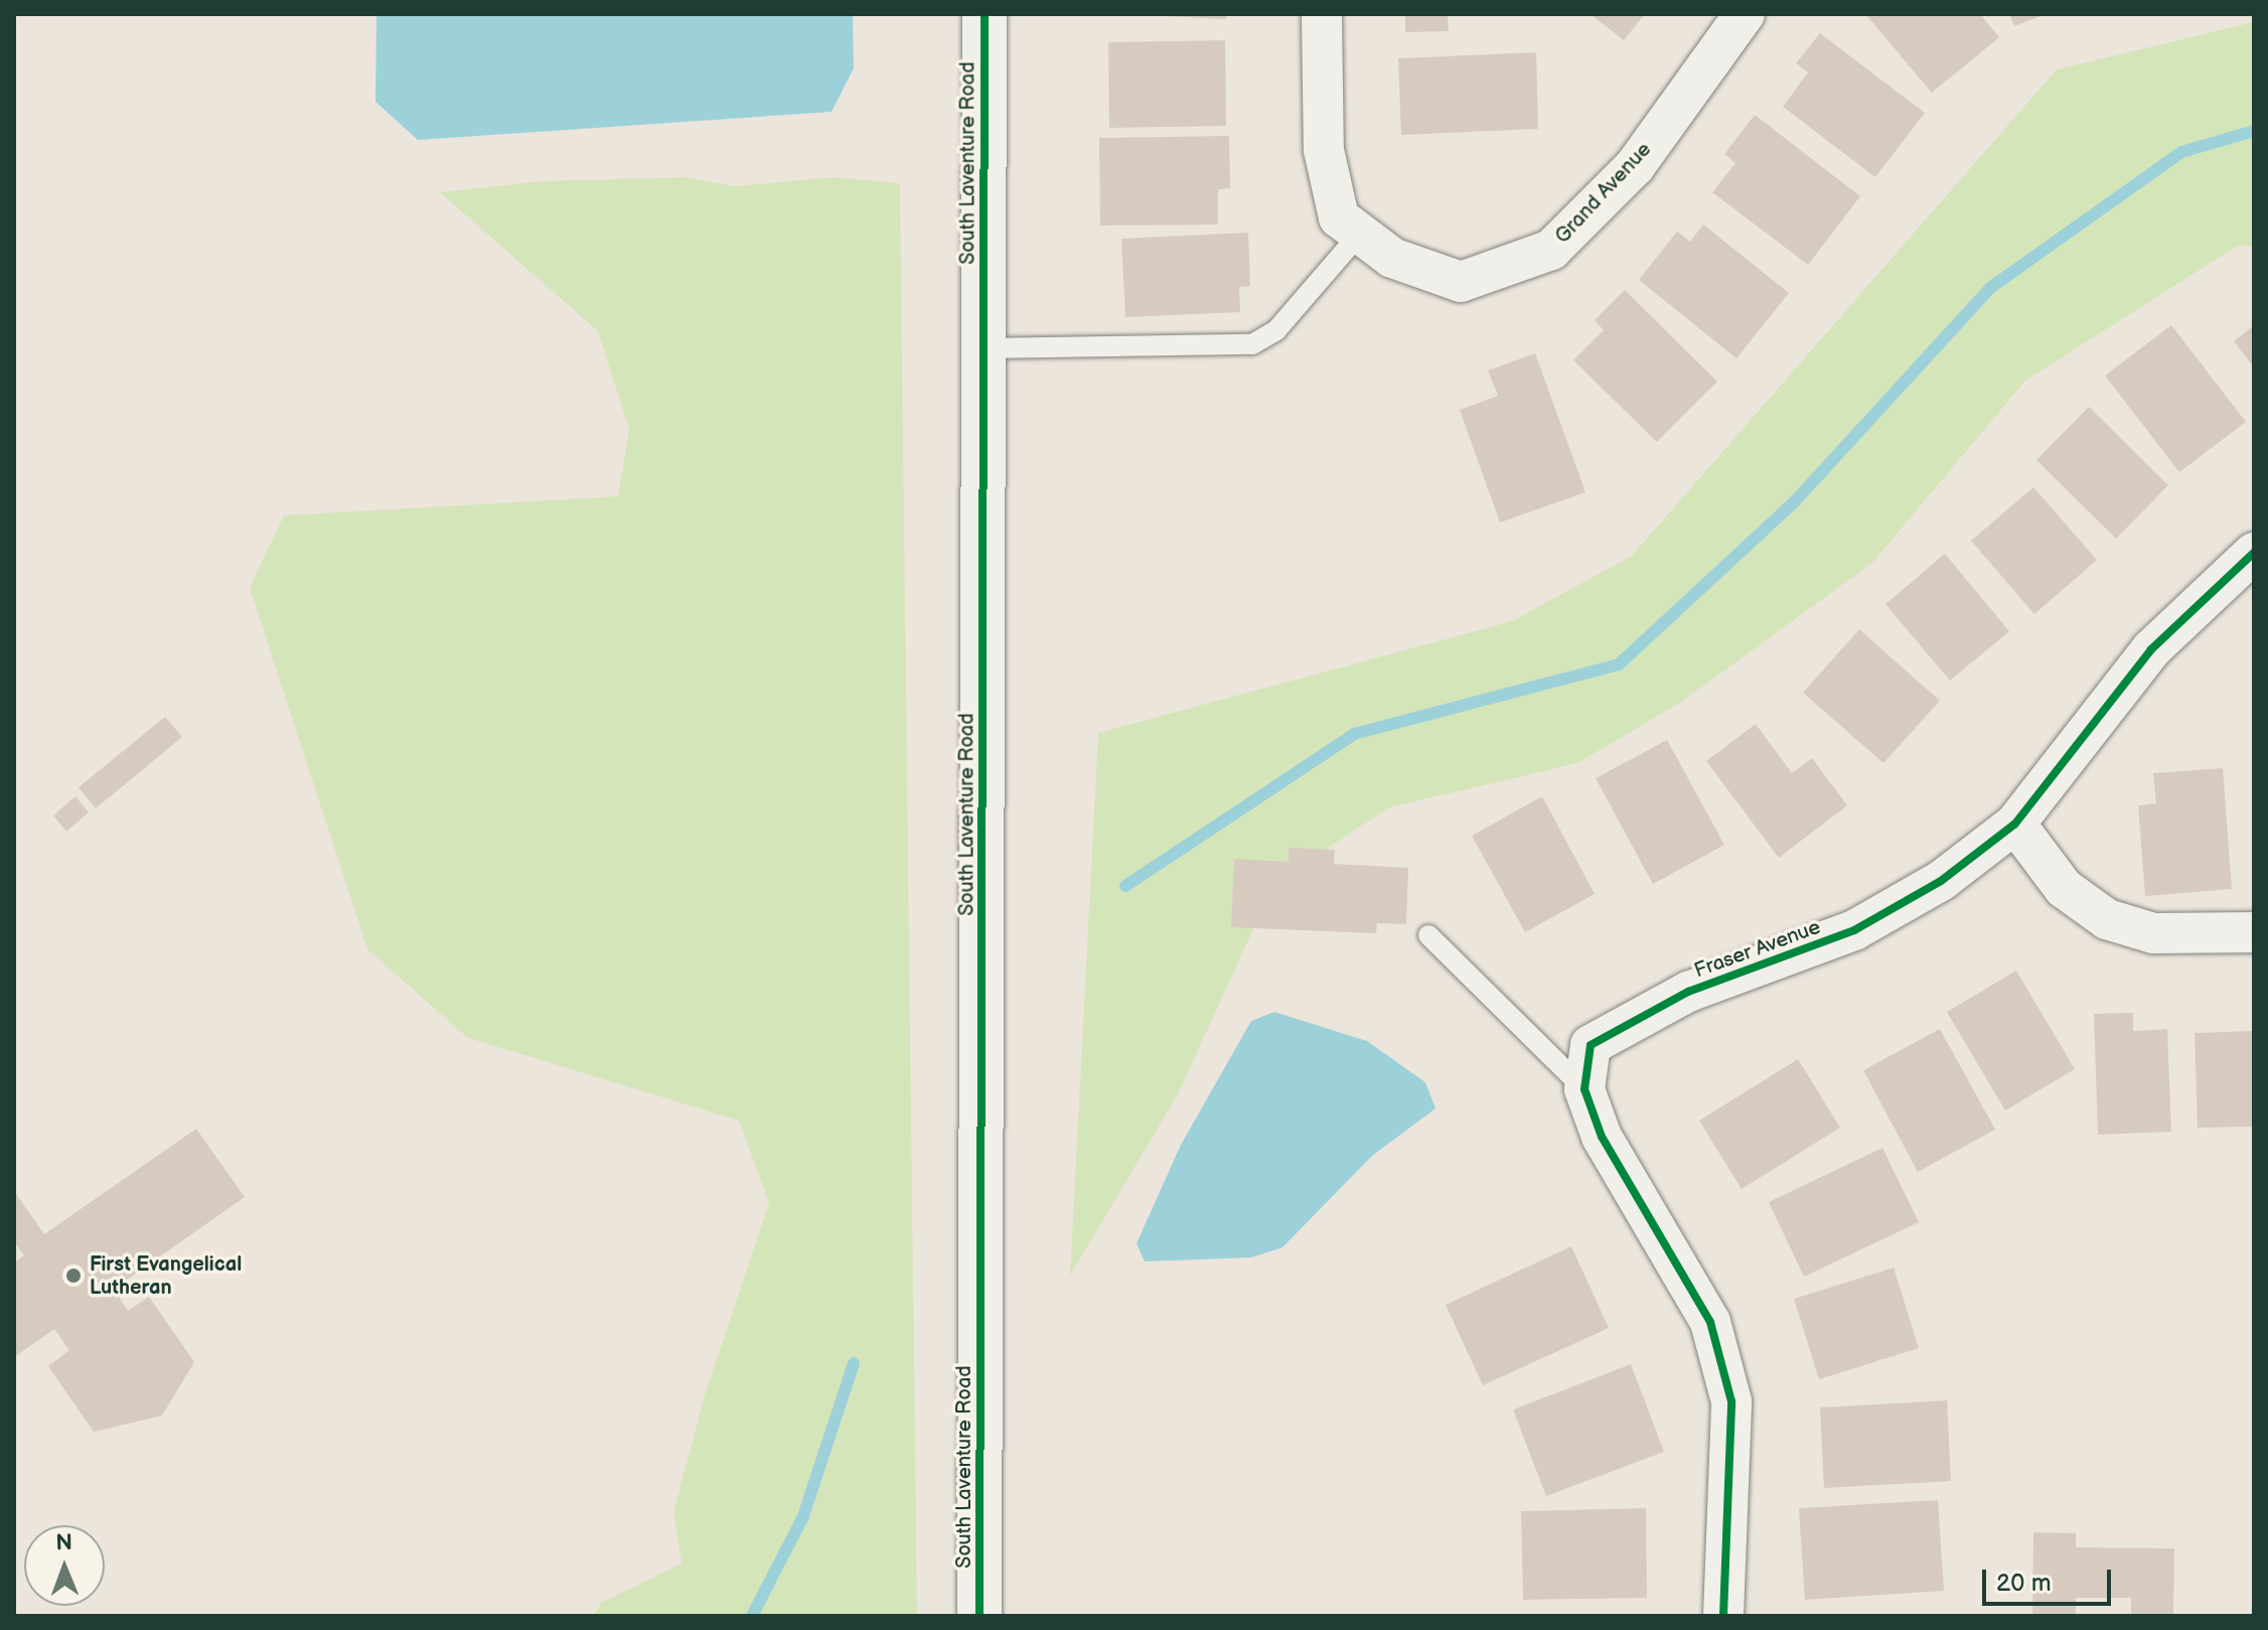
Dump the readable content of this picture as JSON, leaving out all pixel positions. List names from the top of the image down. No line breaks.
{"streets":{"street":["South Laventure Road","Grand Avenue","Fraser Avenue"]},"places":["First Evangelical Lutheran"],"scale_bar":"20 m","north":"top"}
